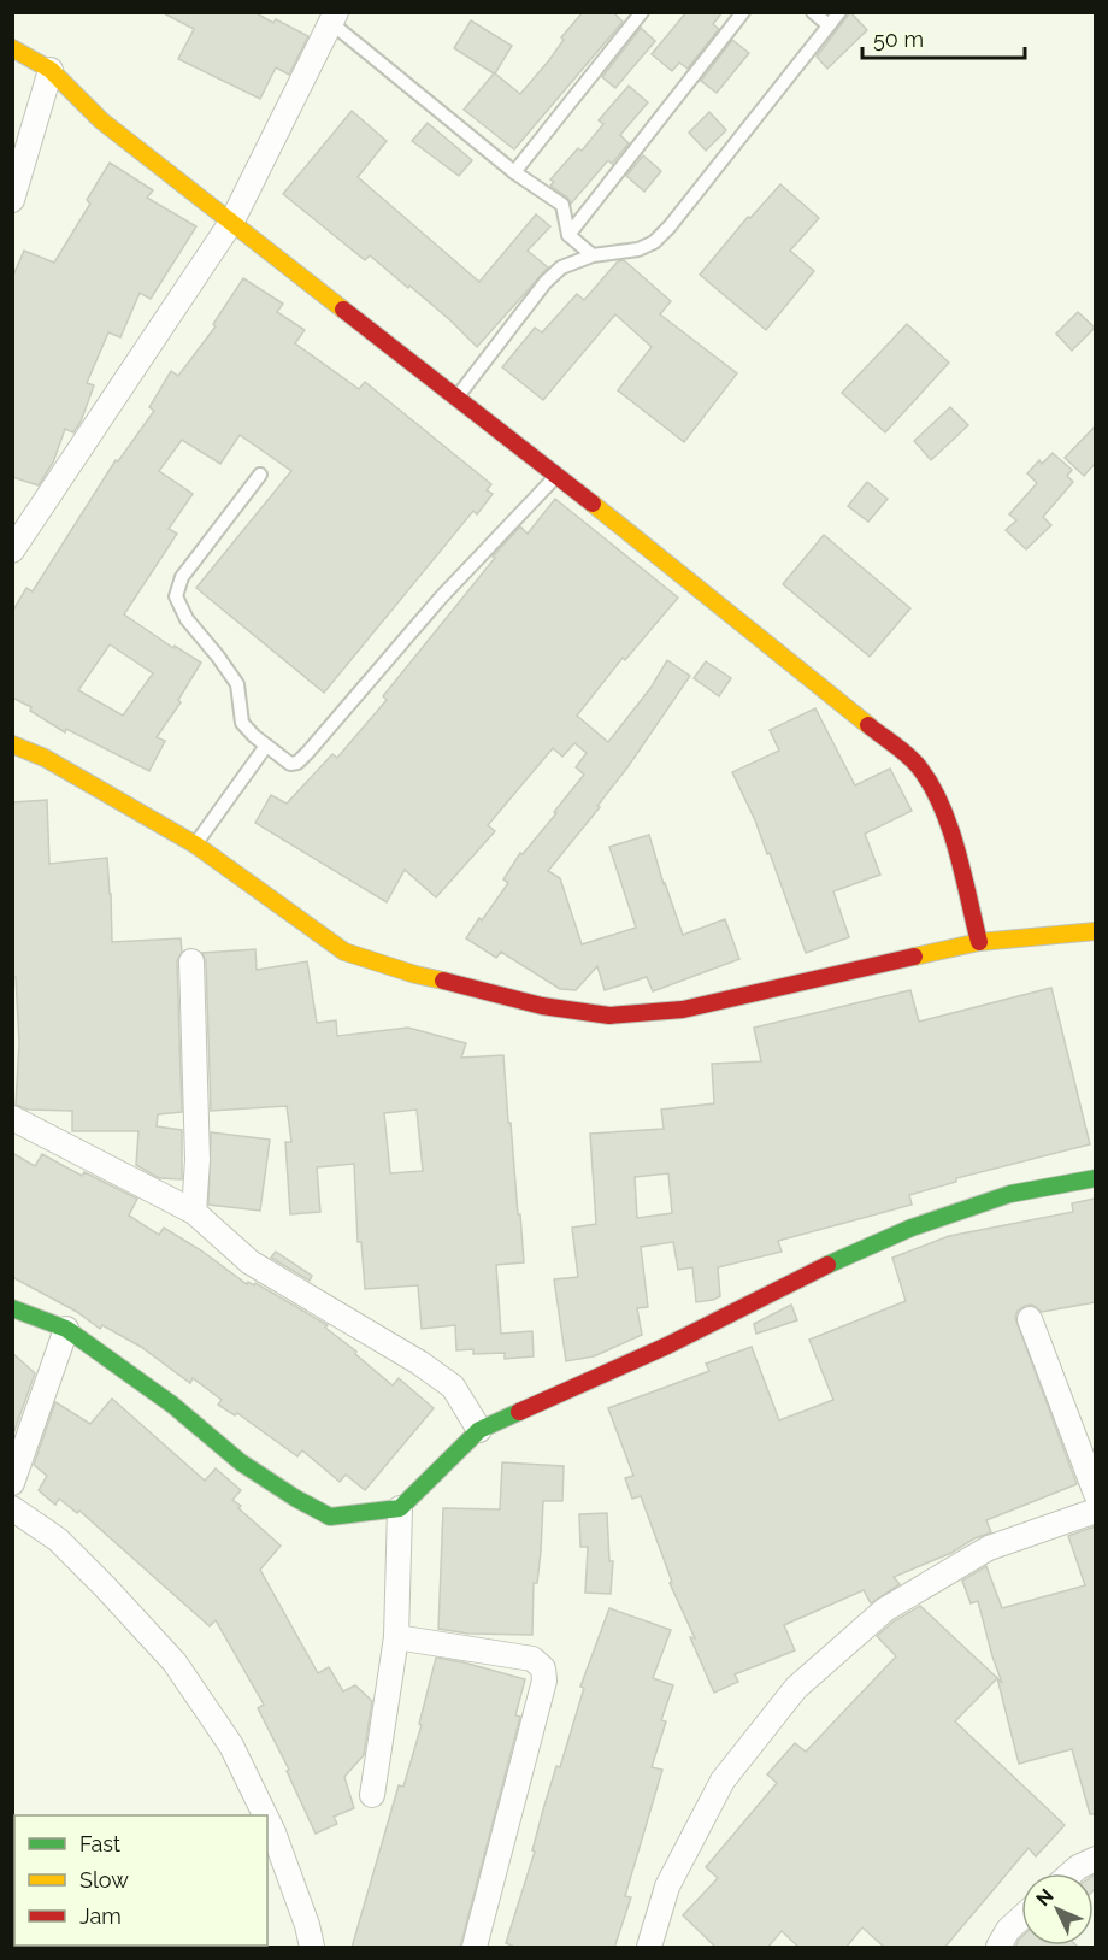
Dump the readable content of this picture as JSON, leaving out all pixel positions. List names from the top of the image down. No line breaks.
{"legend":["Fast","Slow","Jam"],"scale_bar":"50 m","north":"top left"}
